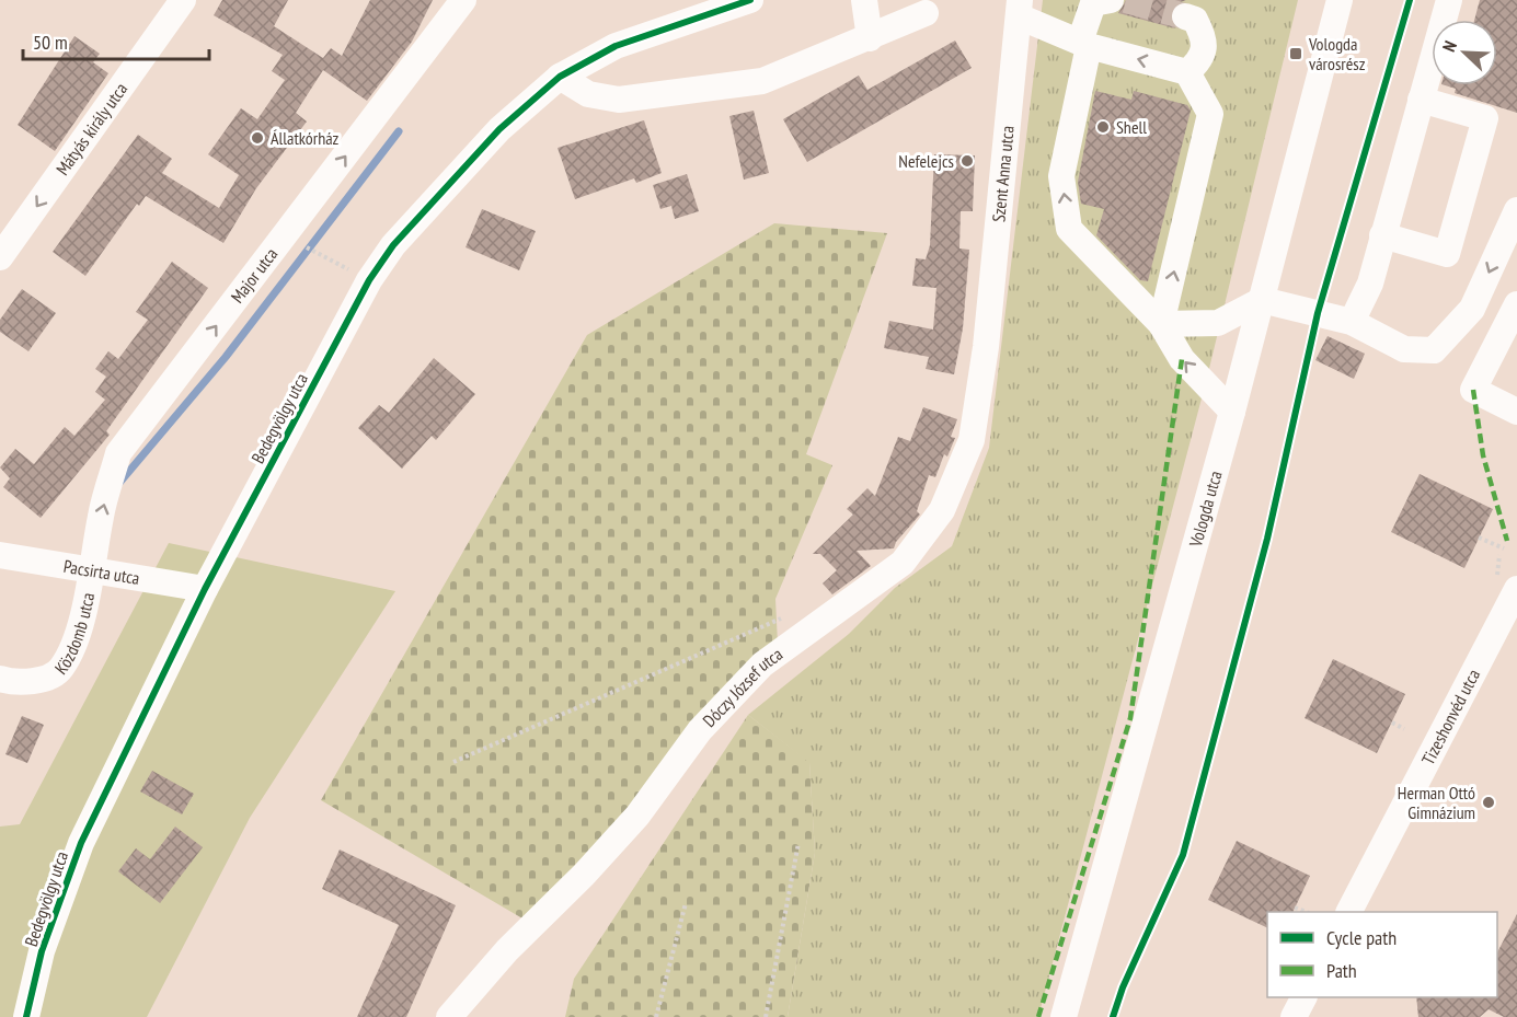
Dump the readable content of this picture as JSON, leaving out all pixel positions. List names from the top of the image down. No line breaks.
{"streets":{"street":["Mátyás király utca","Szent Anna utca","Major utca","Bedegvölgy utca","Vologda utca","Pacsirta utca","Közdomb utca","Dóczy József utca","Tizeshonvéd utca"]},"crossings":[["Szent Anna utca","Dóczy József utca"],["Major utca","Pacsirta utca"],["Major utca","Közdomb utca"],["Bedegvölgy utca","Pacsirta utca"],["Pacsirta utca","Közdomb utca"]],"one_way":["Mátyás király utca","Major utca"],"places":{"transit":["Vologda városrész"],"other":["Shell","Állatkórház","Nefelejcs","Herman Ottó Gimnázium"]},"legend":["Cycle path","Path"],"scale_bar":"50 m","north":"top left"}
